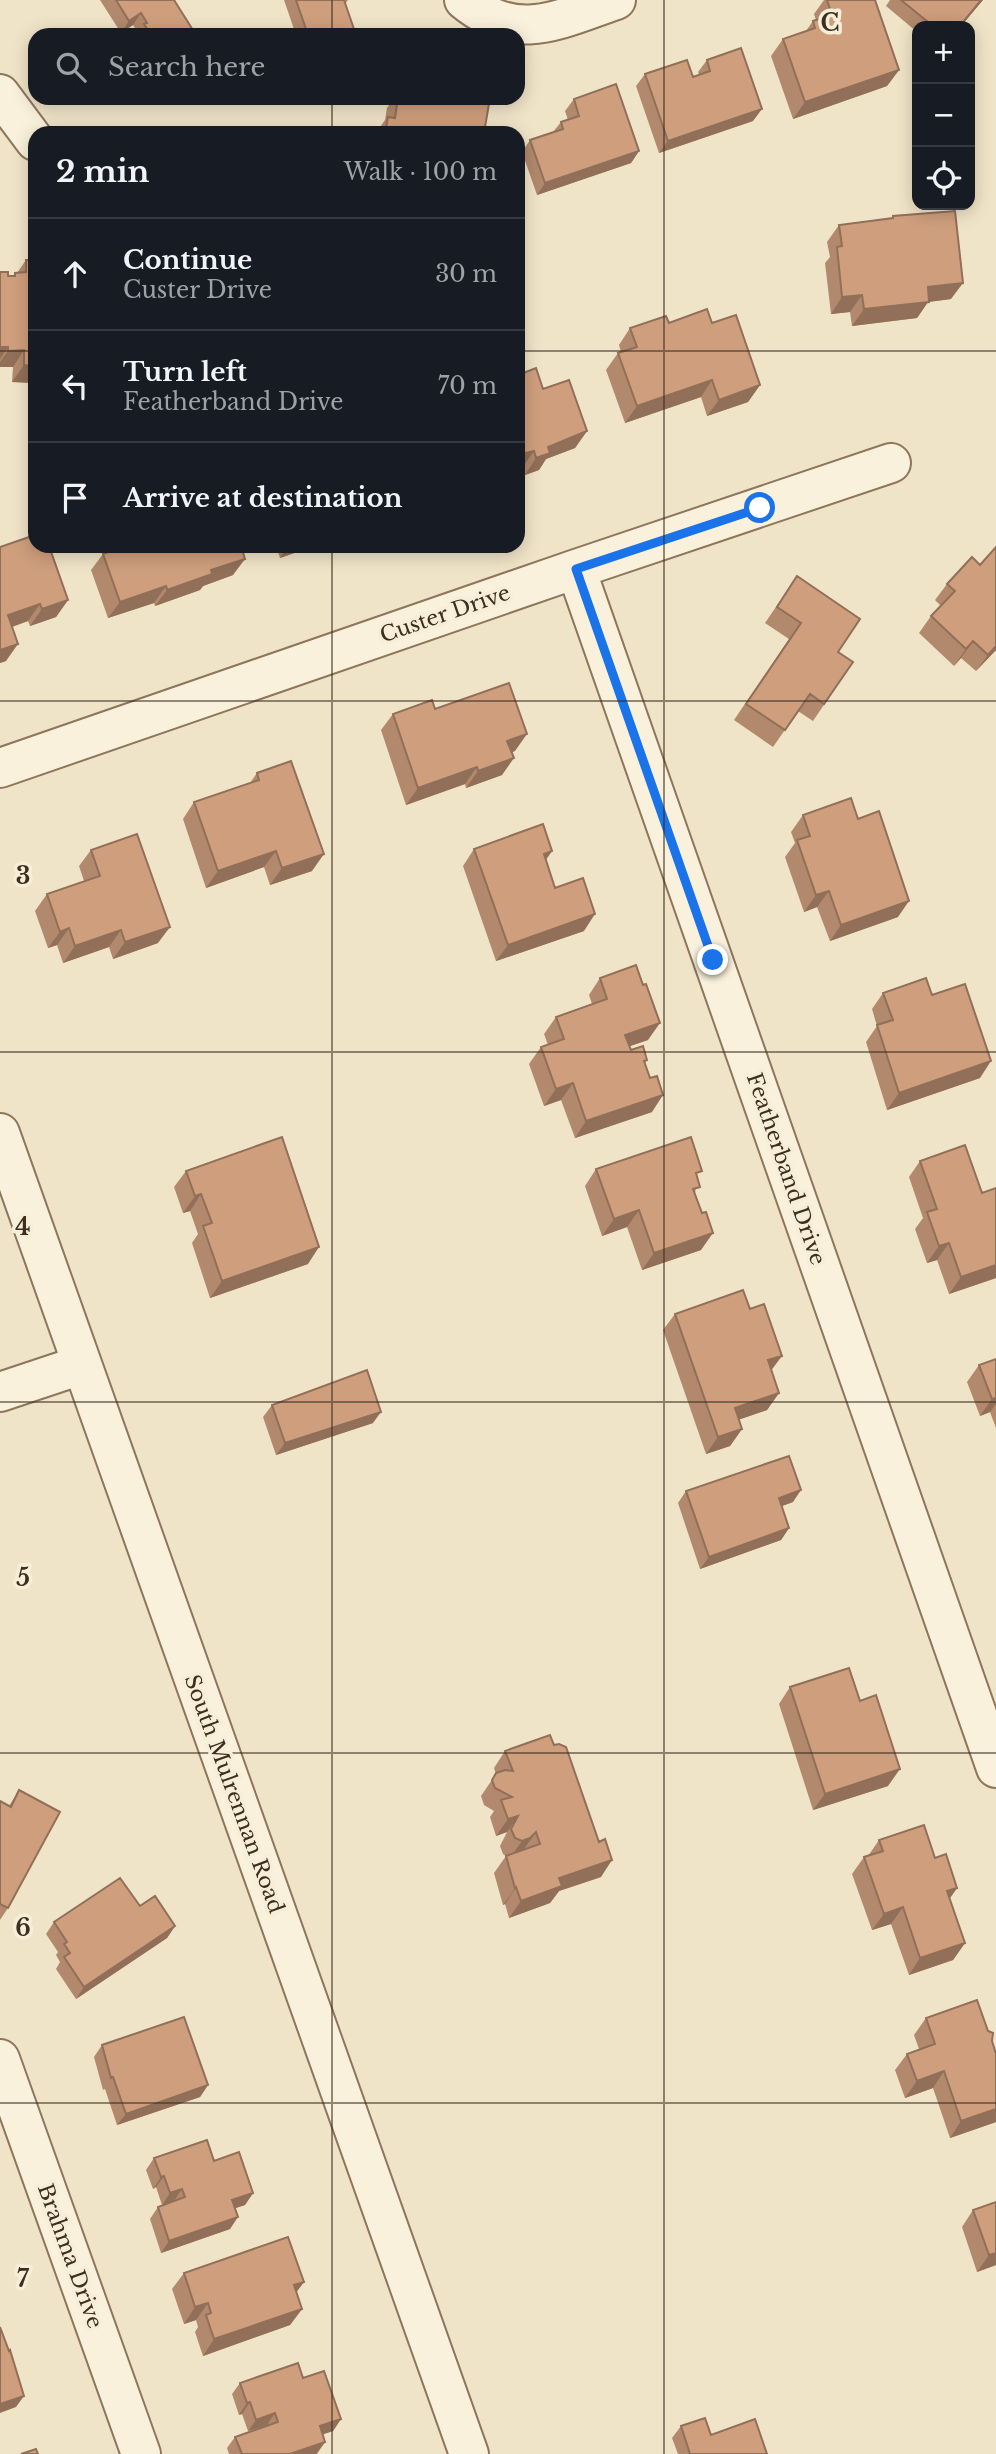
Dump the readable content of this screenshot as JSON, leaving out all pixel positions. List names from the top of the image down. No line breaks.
{"streets":{"street":["Custer Drive","Featherband Drive","South Mulrennan Road","Brahma Drive"]},"crossings":[["Custer Drive","Featherband Drive"]],"page":{"map_buttons":["+","−"],"search":"Search here","heading":["2 min","Walk · 100 m"],"list":[["Continue","Custer Drive","30 m"],["Turn left","Featherband Drive","70 m"],"Arrive at destination"]},"grid":{"columns":["C"],"rows":["3","4","5","6","7"]}}
